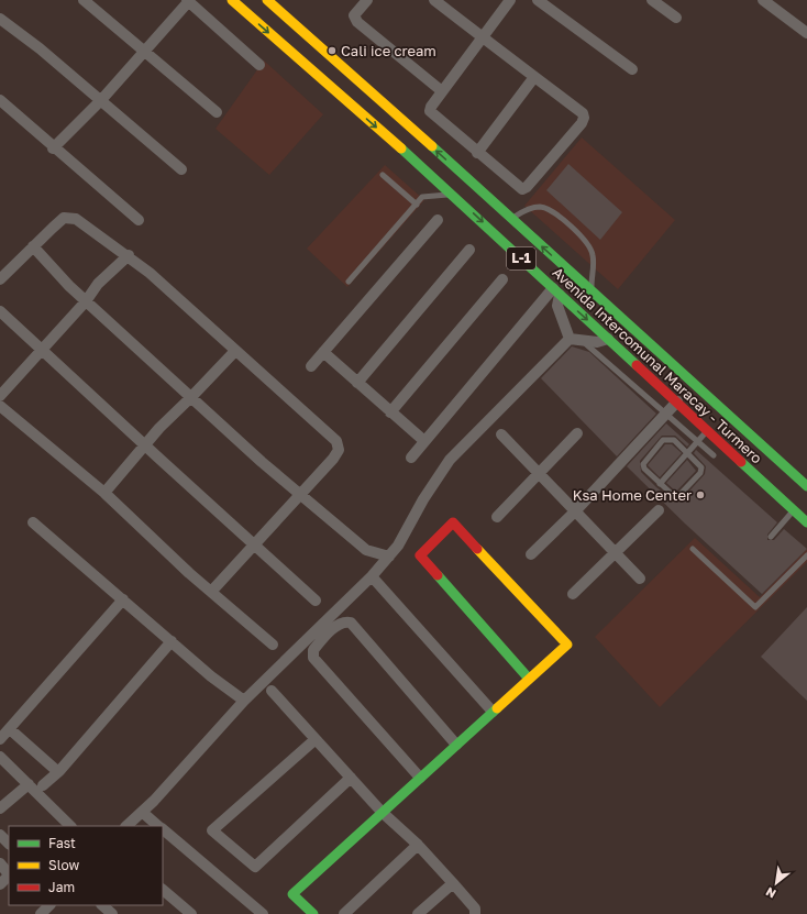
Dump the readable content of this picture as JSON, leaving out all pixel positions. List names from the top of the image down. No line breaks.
{"streets":{"main road":["L-1","Avenida Intercomunal Maracay - Turmero"]},"places":["Cali ice cream","Ksa Home Center"],"legend":["Fast","Slow","Jam"],"north":"bottom left"}
